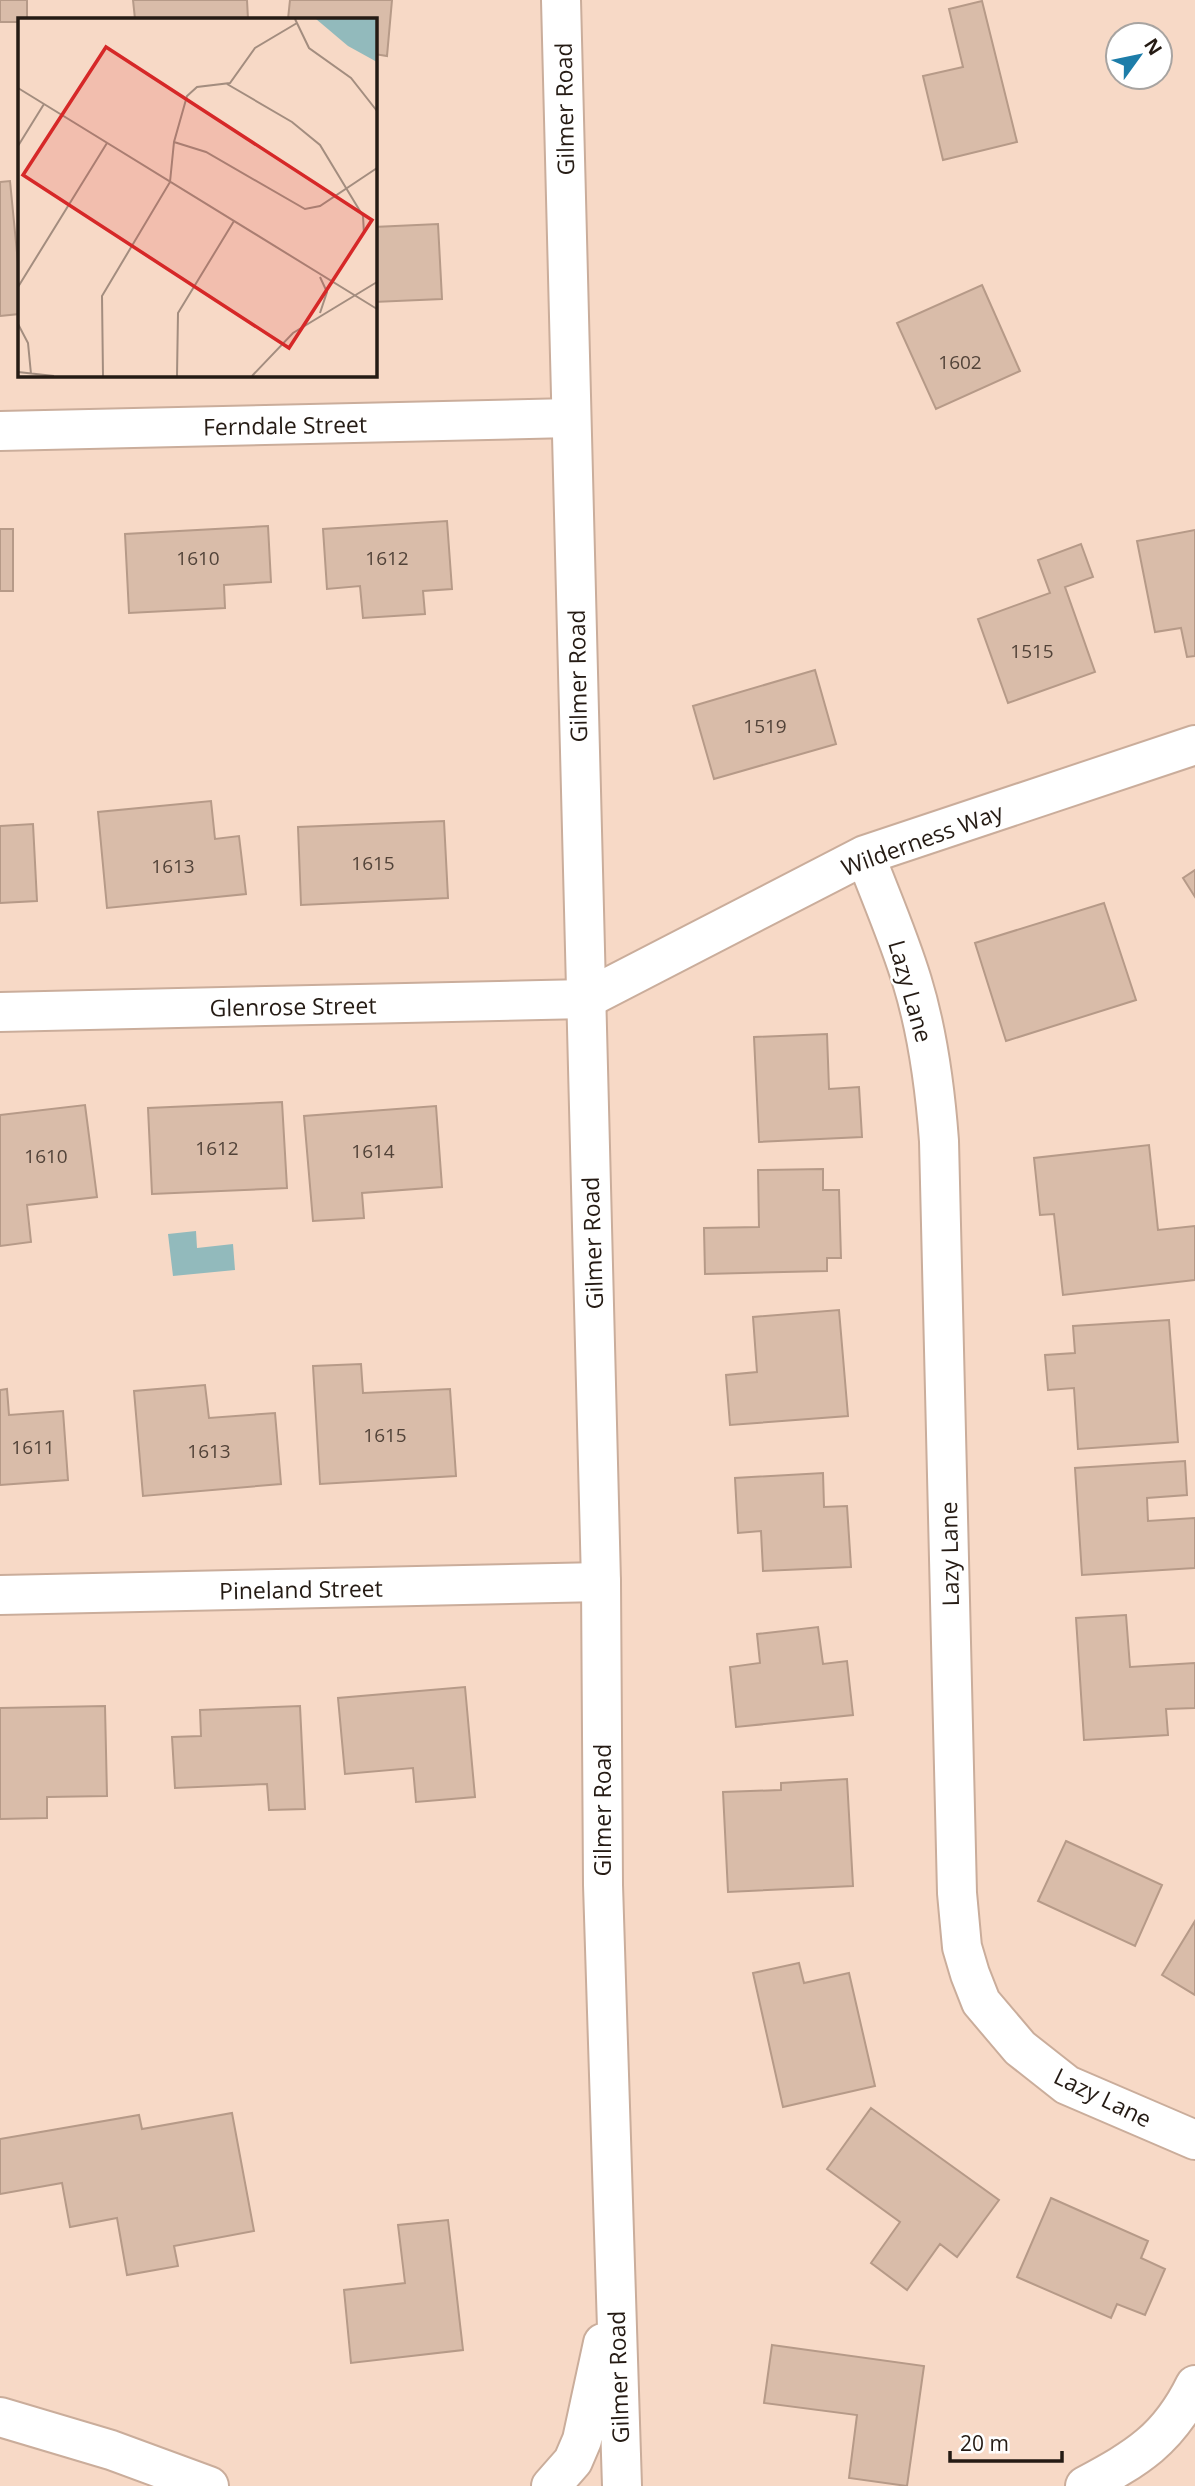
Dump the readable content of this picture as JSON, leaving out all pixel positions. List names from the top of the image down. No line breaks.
{"streets":{"street":["Gilmer Road","Ferndale Street","Wilderness Way","Lazy Lane","Glenrose Street","Pineland Street"]},"crossings":[["Gilmer Road","Ferndale Street"],["Gilmer Road","Wilderness Way"],["Gilmer Road","Glenrose Street"],["Gilmer Road","Pineland Street"],["Wilderness Way","Lazy Lane"],["Wilderness Way","Glenrose Street"]],"house_numbers":["1602","1610","1612","1515","1519","1615","1613","1612","1614","1610","1615","1611","1613"],"scale_bar":"20 m","north":"top right"}
